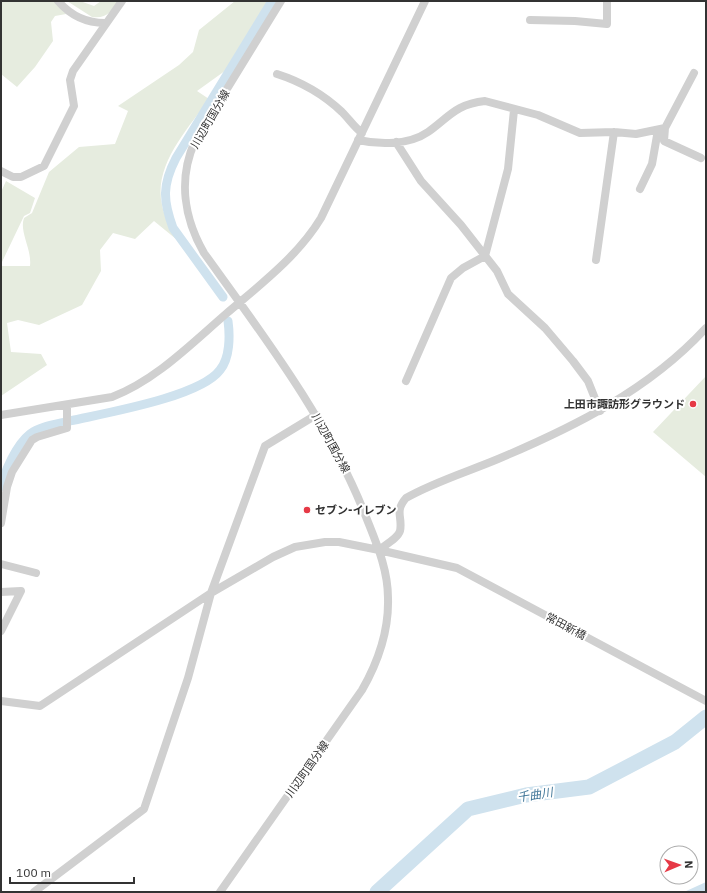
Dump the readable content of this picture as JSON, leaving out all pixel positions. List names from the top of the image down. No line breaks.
{"streets":{"street":["川辺町国分線","常田新橋"]},"crossings":[["川辺町国分線","常田新橋"]],"water":["千曲川"],"places":["上田市諏訪形グラウンド","セブン-イレブン"],"scale_bar":"100 m","north":"right"}
